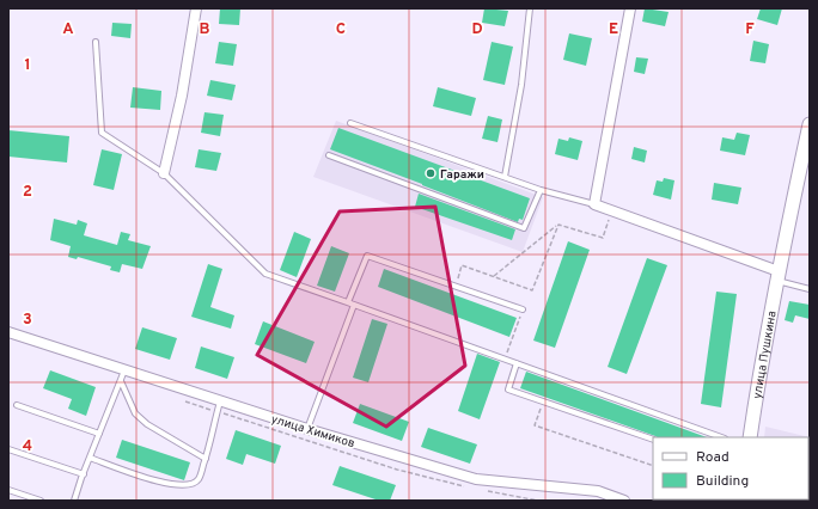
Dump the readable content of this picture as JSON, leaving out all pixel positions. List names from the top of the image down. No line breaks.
{"streets":{"street":["улица Пушкина","улица Химиков"]},"places":["Гаражи"],"legend":["Road","Building"],"grid":{"columns":["A","B","C","D","E","F"],"rows":["1","2","3","4"]}}
